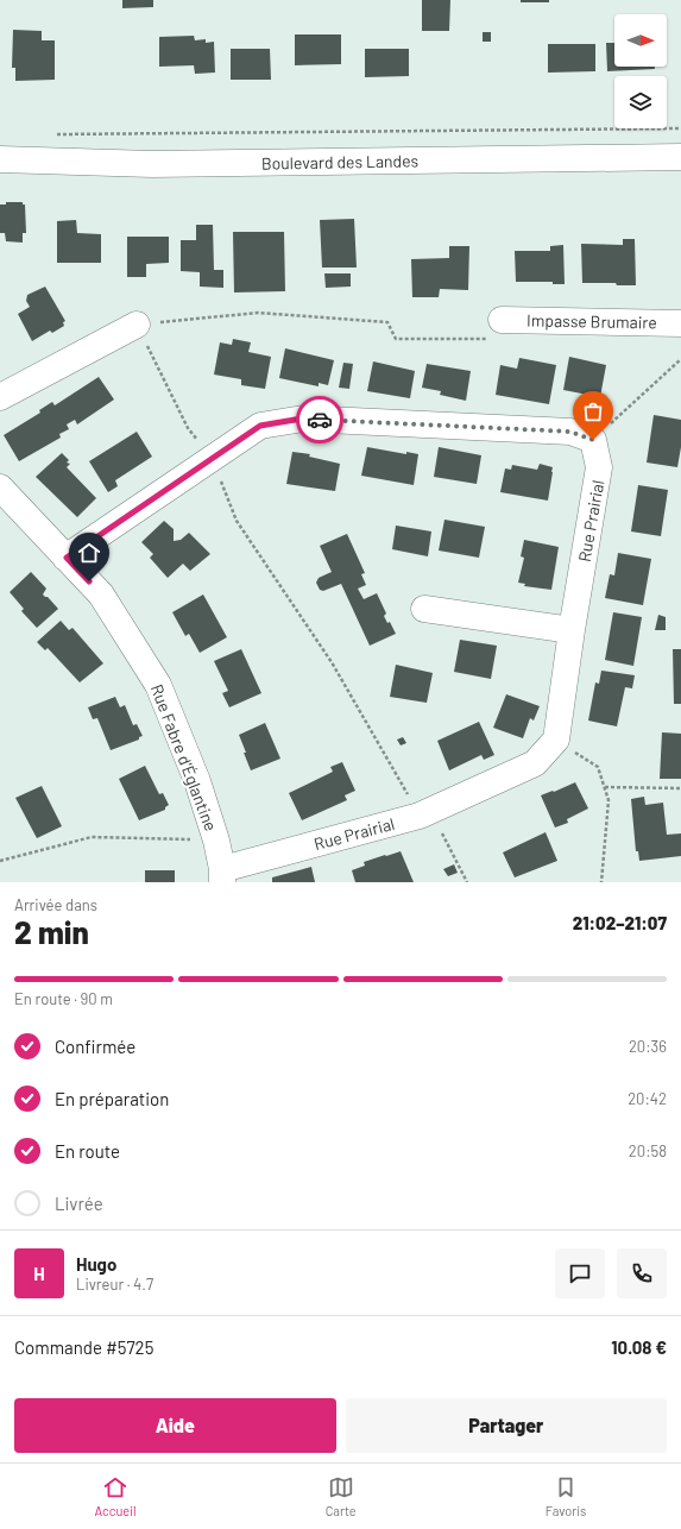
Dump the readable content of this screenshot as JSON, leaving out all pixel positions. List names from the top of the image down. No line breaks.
{"streets":{"street":["Boulevard des Landes","Impasse Brumaire","Rue Prairial","Rue Fabre d'Églantine"]},"crossings":[["Rue Prairial","Rue Fabre d'Églantine"]],"north":"right","page":{"heading":["2 min","Arrivée dans","21:02–21:07"],"panel":["Hugo","Livreur · 4.7","Commande #5725","10.08 €"],"bar":"En route · 90 m","list":[["Confirmée","20:36"],["En préparation","20:42"],["En route","20:58"],"Livrée"],"round":"H","buttons":["Aide","Partager"],"tabs":["Accueil","Carte","Favoris"]}}
